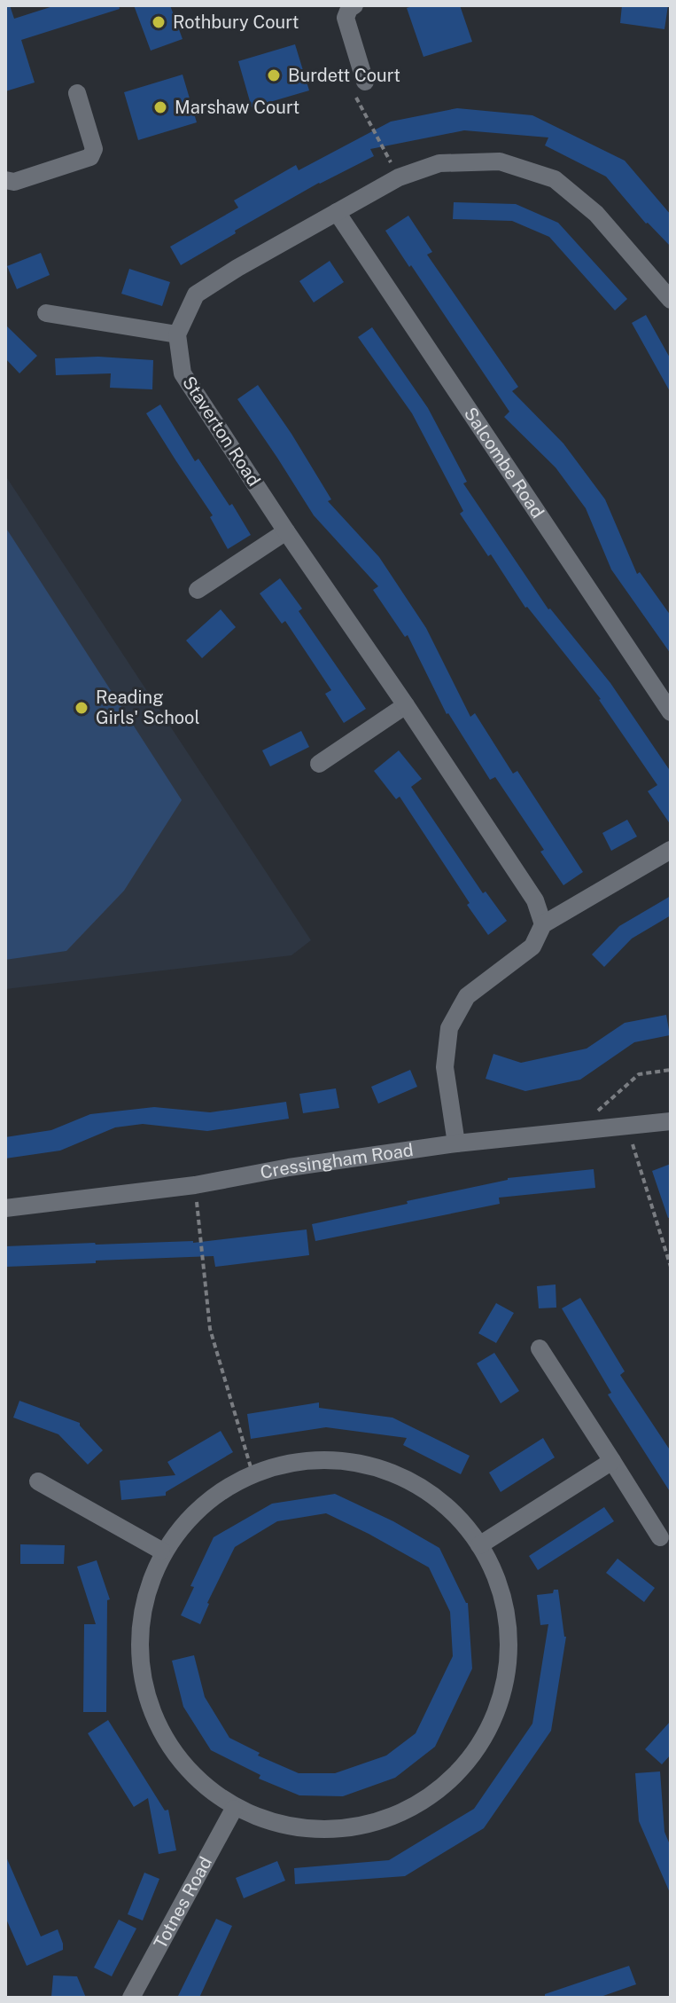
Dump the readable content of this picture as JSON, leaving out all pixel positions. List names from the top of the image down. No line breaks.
{"streets":{"street":["Staverton Road","Salcombe Road","Cressingham Road","Totnes Road"]},"places":["Rothbury Court","Burdett Court","Marshaw Court","Reading Girls' School"]}
